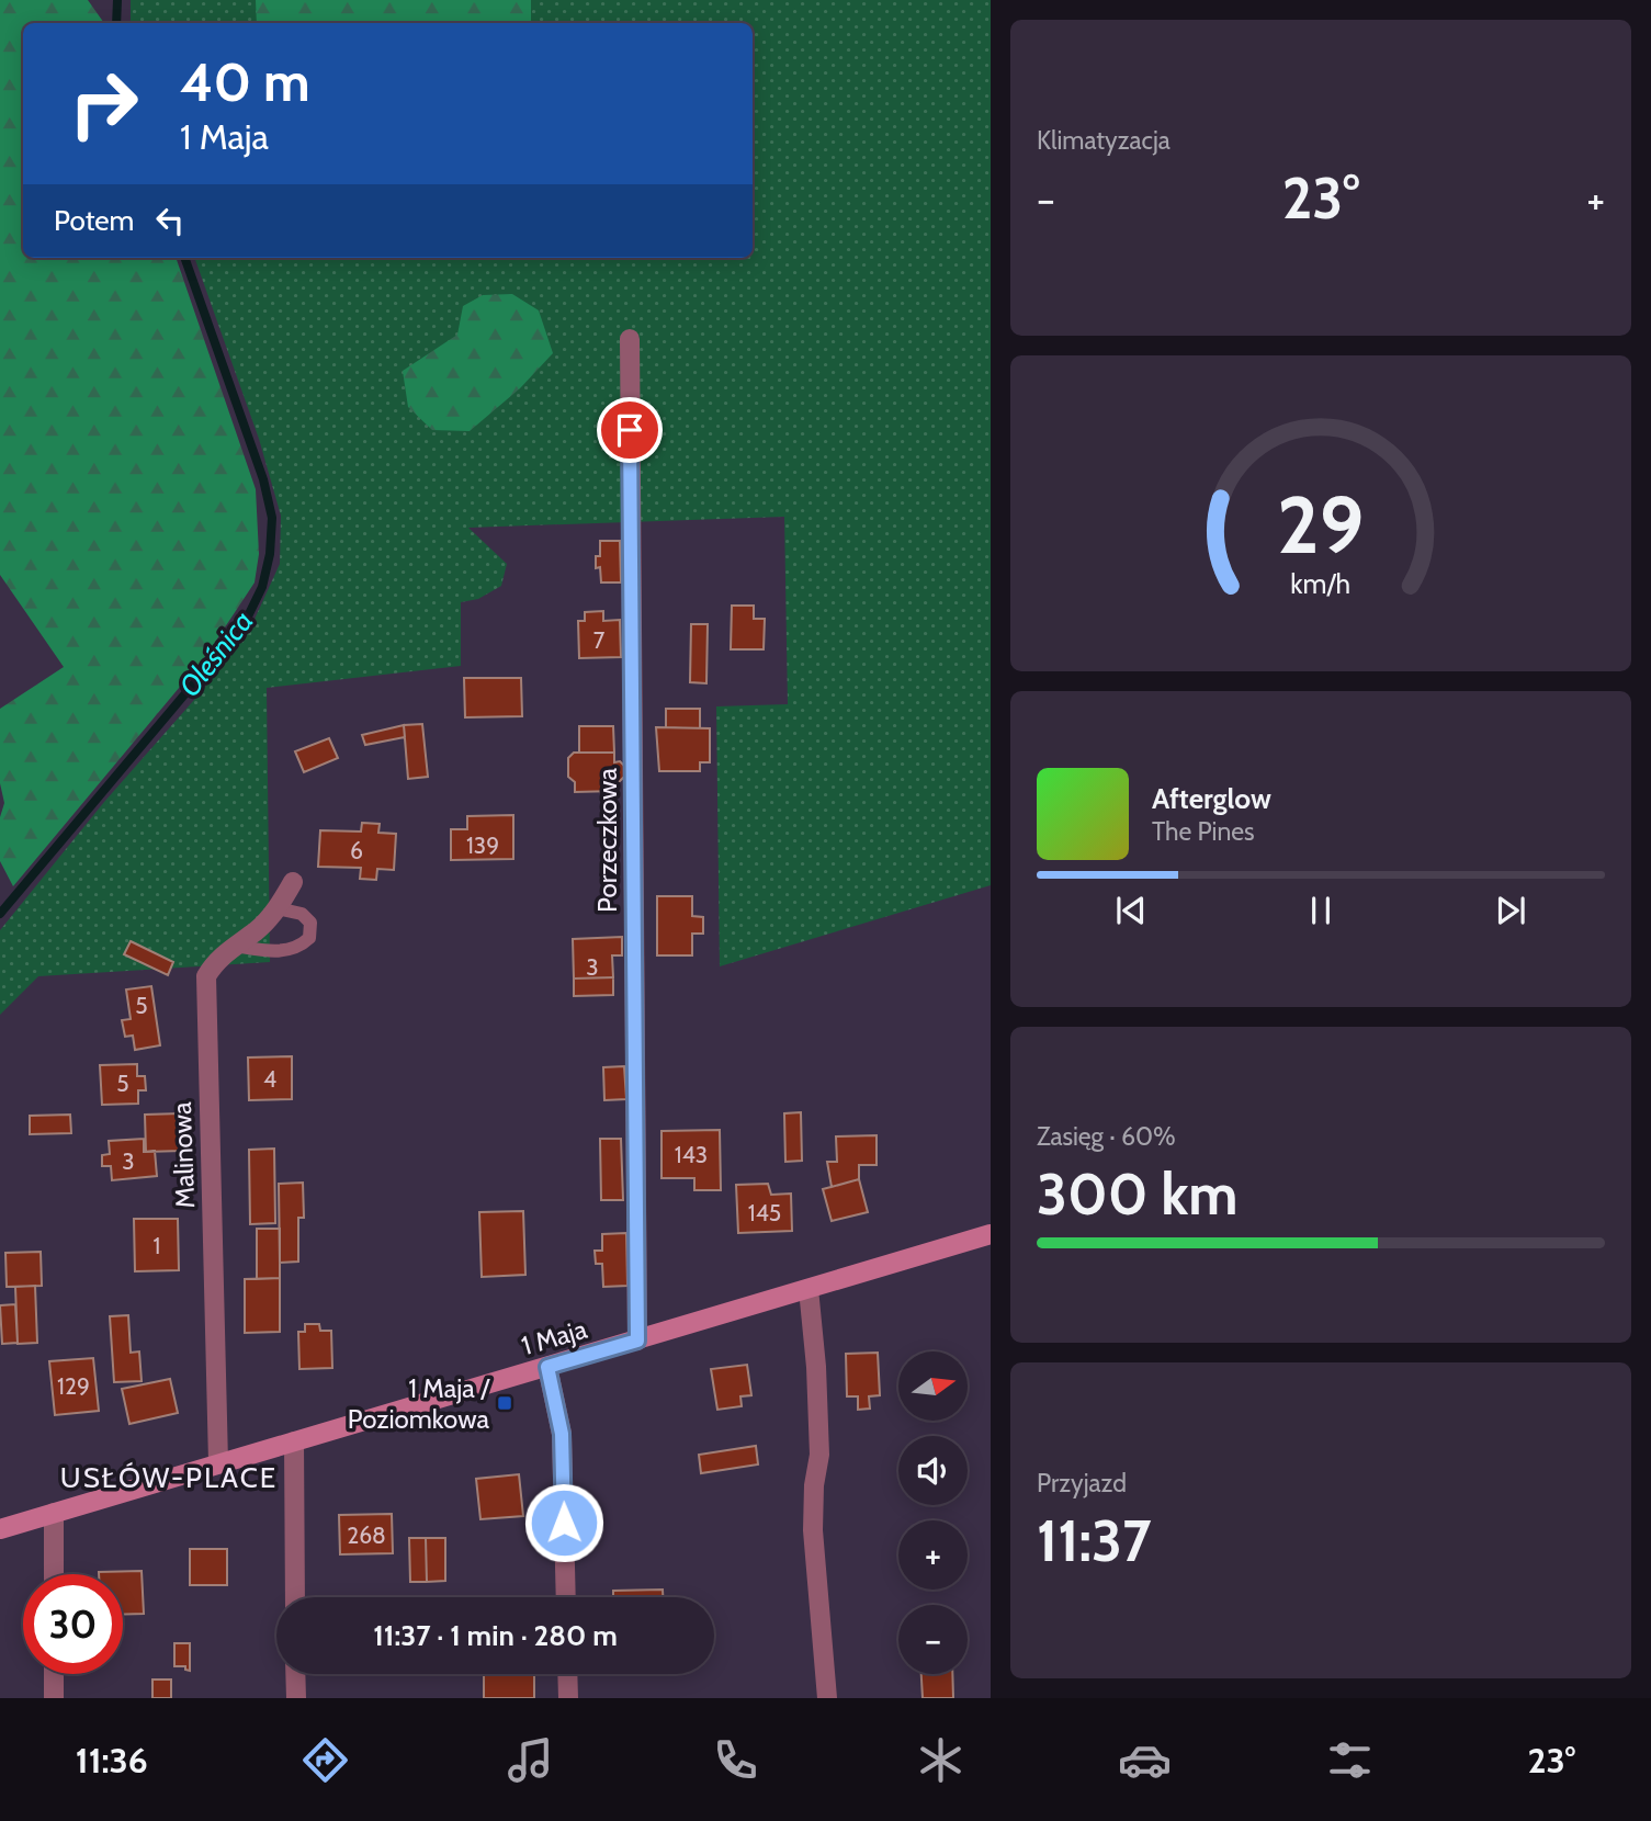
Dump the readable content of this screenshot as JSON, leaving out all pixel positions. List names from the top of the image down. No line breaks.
{"streets":{"street":["Porzeczkowa","Malinowa","1 Maja"]},"crossings":[["Porzeczkowa","1 Maja"],["Malinowa","1 Maja"]],"districts":["USŁÓW-PLACE"],"water":["Oleśnica"],"places":{"transit":["1 Maja / Poziomkowa"]},"house_numbers":["7","139","6","3","5","4","5","143","3","145","1","129","268"],"north":"right","page":{"tile":["Klimatyzacja",["Zasięg · 60%","300 km"],["Przyjazd","11:37"]],"turn":["40 m","1 Maja"],"heat":["−","23°","+"],"then":"Potem","song":["Afterglow","The Pines"],"map_buttons":["+","−"],"limit":"30","trip":"11:37 · 1 min · 280 m","tabs":["11:36","23°"],"gauge":["29","km/h"]}}
